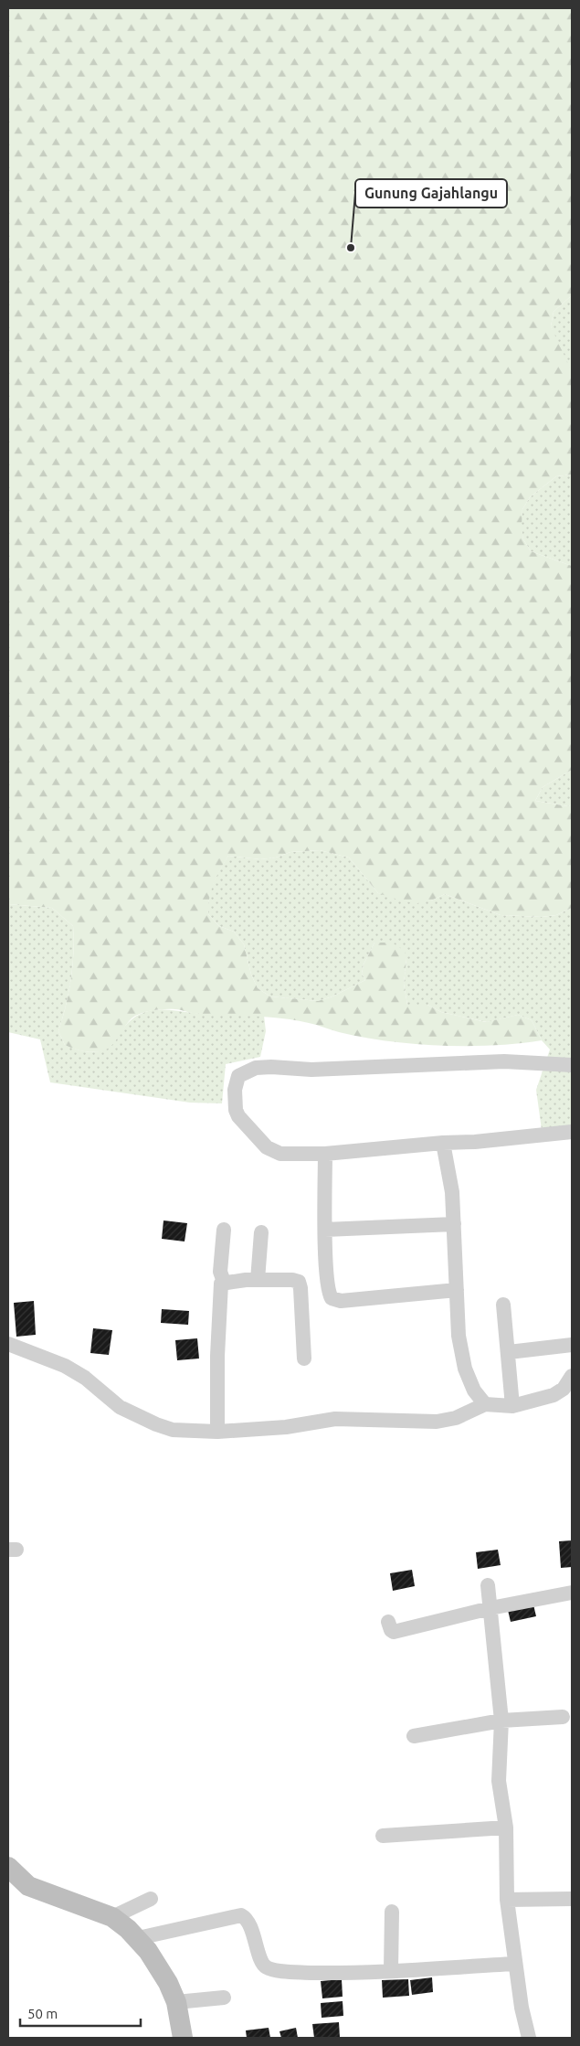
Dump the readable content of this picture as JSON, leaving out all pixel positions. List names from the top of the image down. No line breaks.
{"places":["Gunung Gajahlangu"],"scale_bar":"50 m"}
